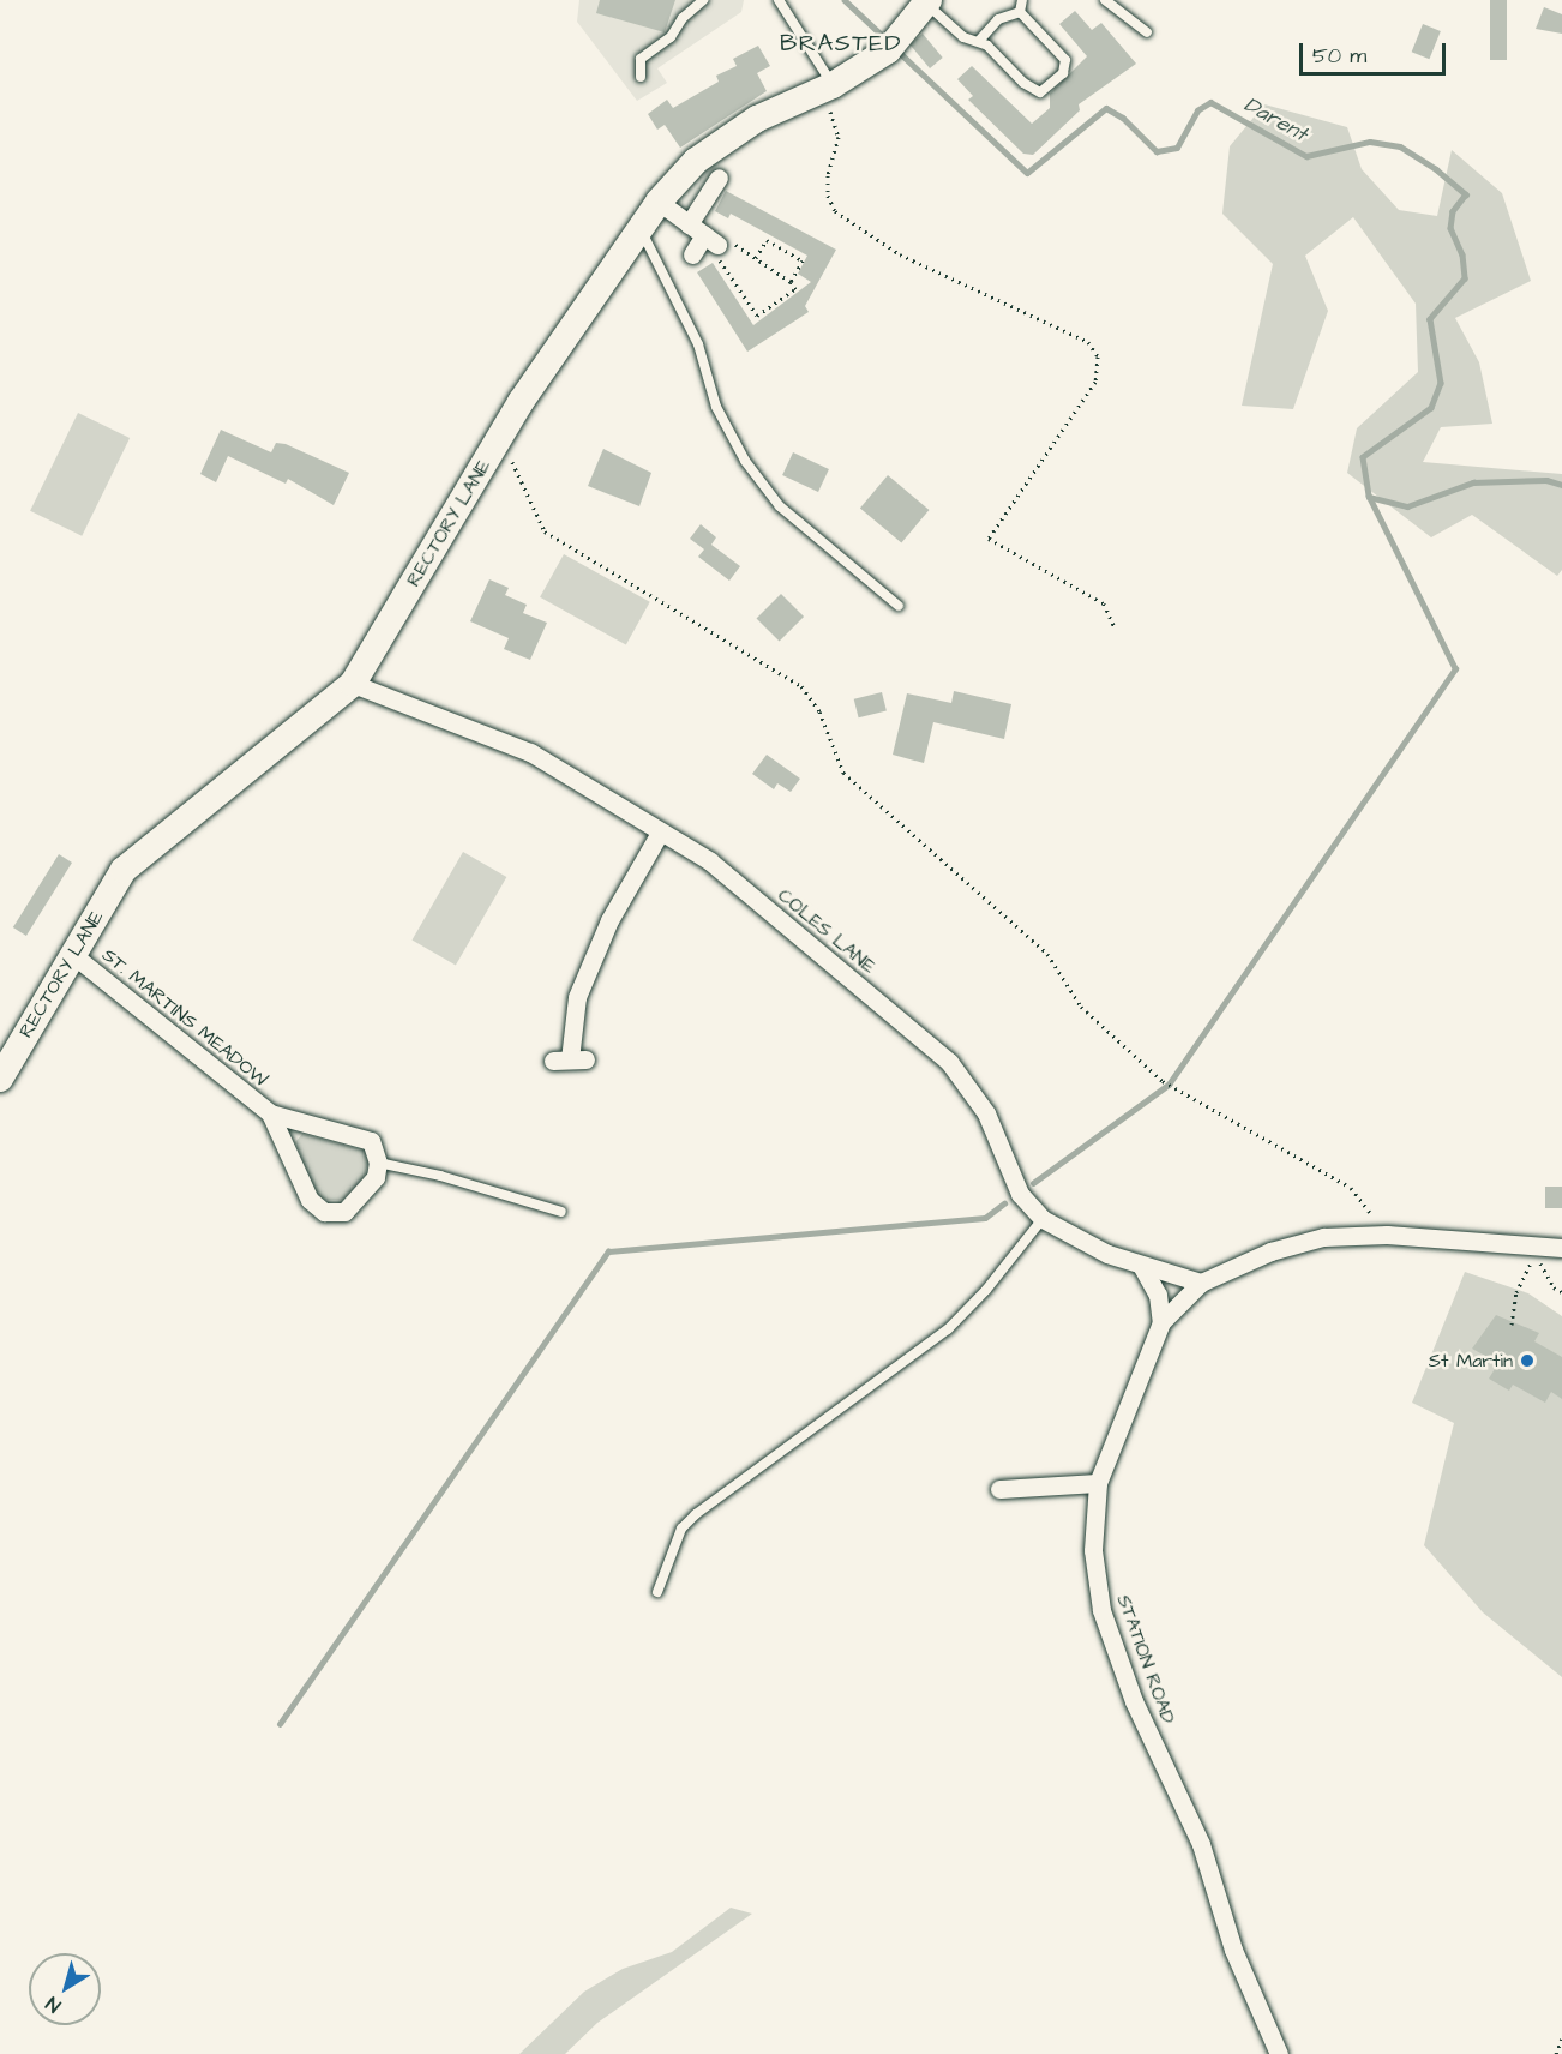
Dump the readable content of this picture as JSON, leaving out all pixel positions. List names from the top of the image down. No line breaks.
{"streets":{"street":["RECTORY LANE","COLES LANE","ST. MARTINS MEADOW","STATION ROAD"]},"crossings":[["RECTORY LANE","COLES LANE"],["RECTORY LANE","ST. MARTINS MEADOW"],["COLES LANE","STATION ROAD"]],"districts":["BRASTED"],"water":["Darent"],"places":["St Martin"],"scale_bar":"50 m","north":"bottom left"}
